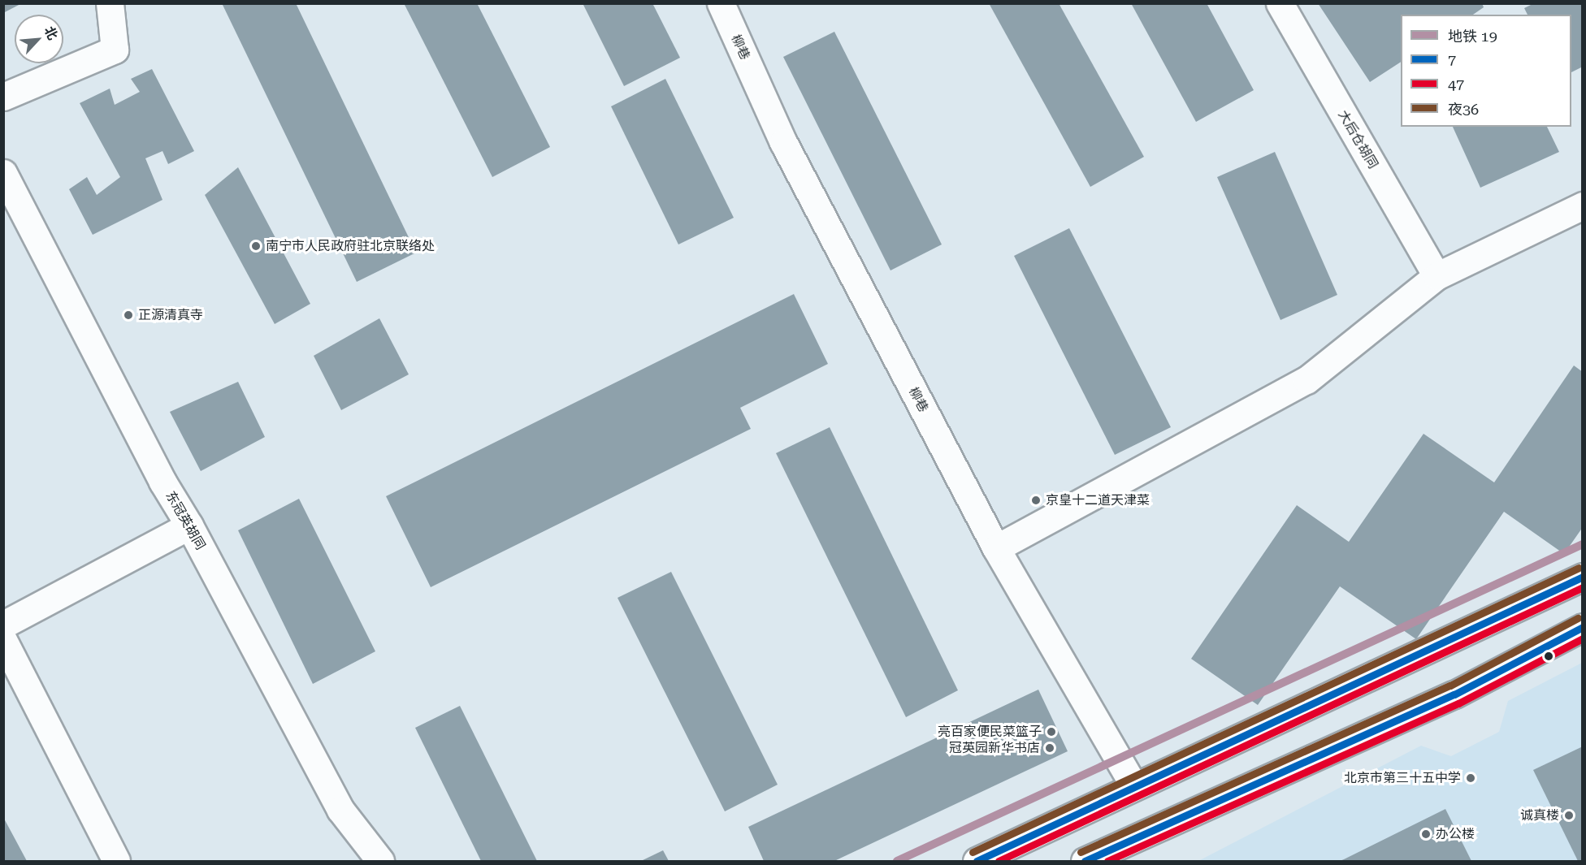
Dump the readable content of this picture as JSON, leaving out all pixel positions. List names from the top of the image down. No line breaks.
{"streets":{"street":["柳巷","大后仓胡同","东冠英胡同"]},"places":["南宁市人民政府驻北京联络处","正源清真寺","京皇十二道天津菜","亮百家便民菜篮子","冠英园新华书店","北京市第三十五中学","诚真楼","办公楼"],"lines":["metro line 19","transit line 夜36","transit line 7","transit line 47"],"legend":["地铁 19","7","47","夜36"],"north":"top right"}
